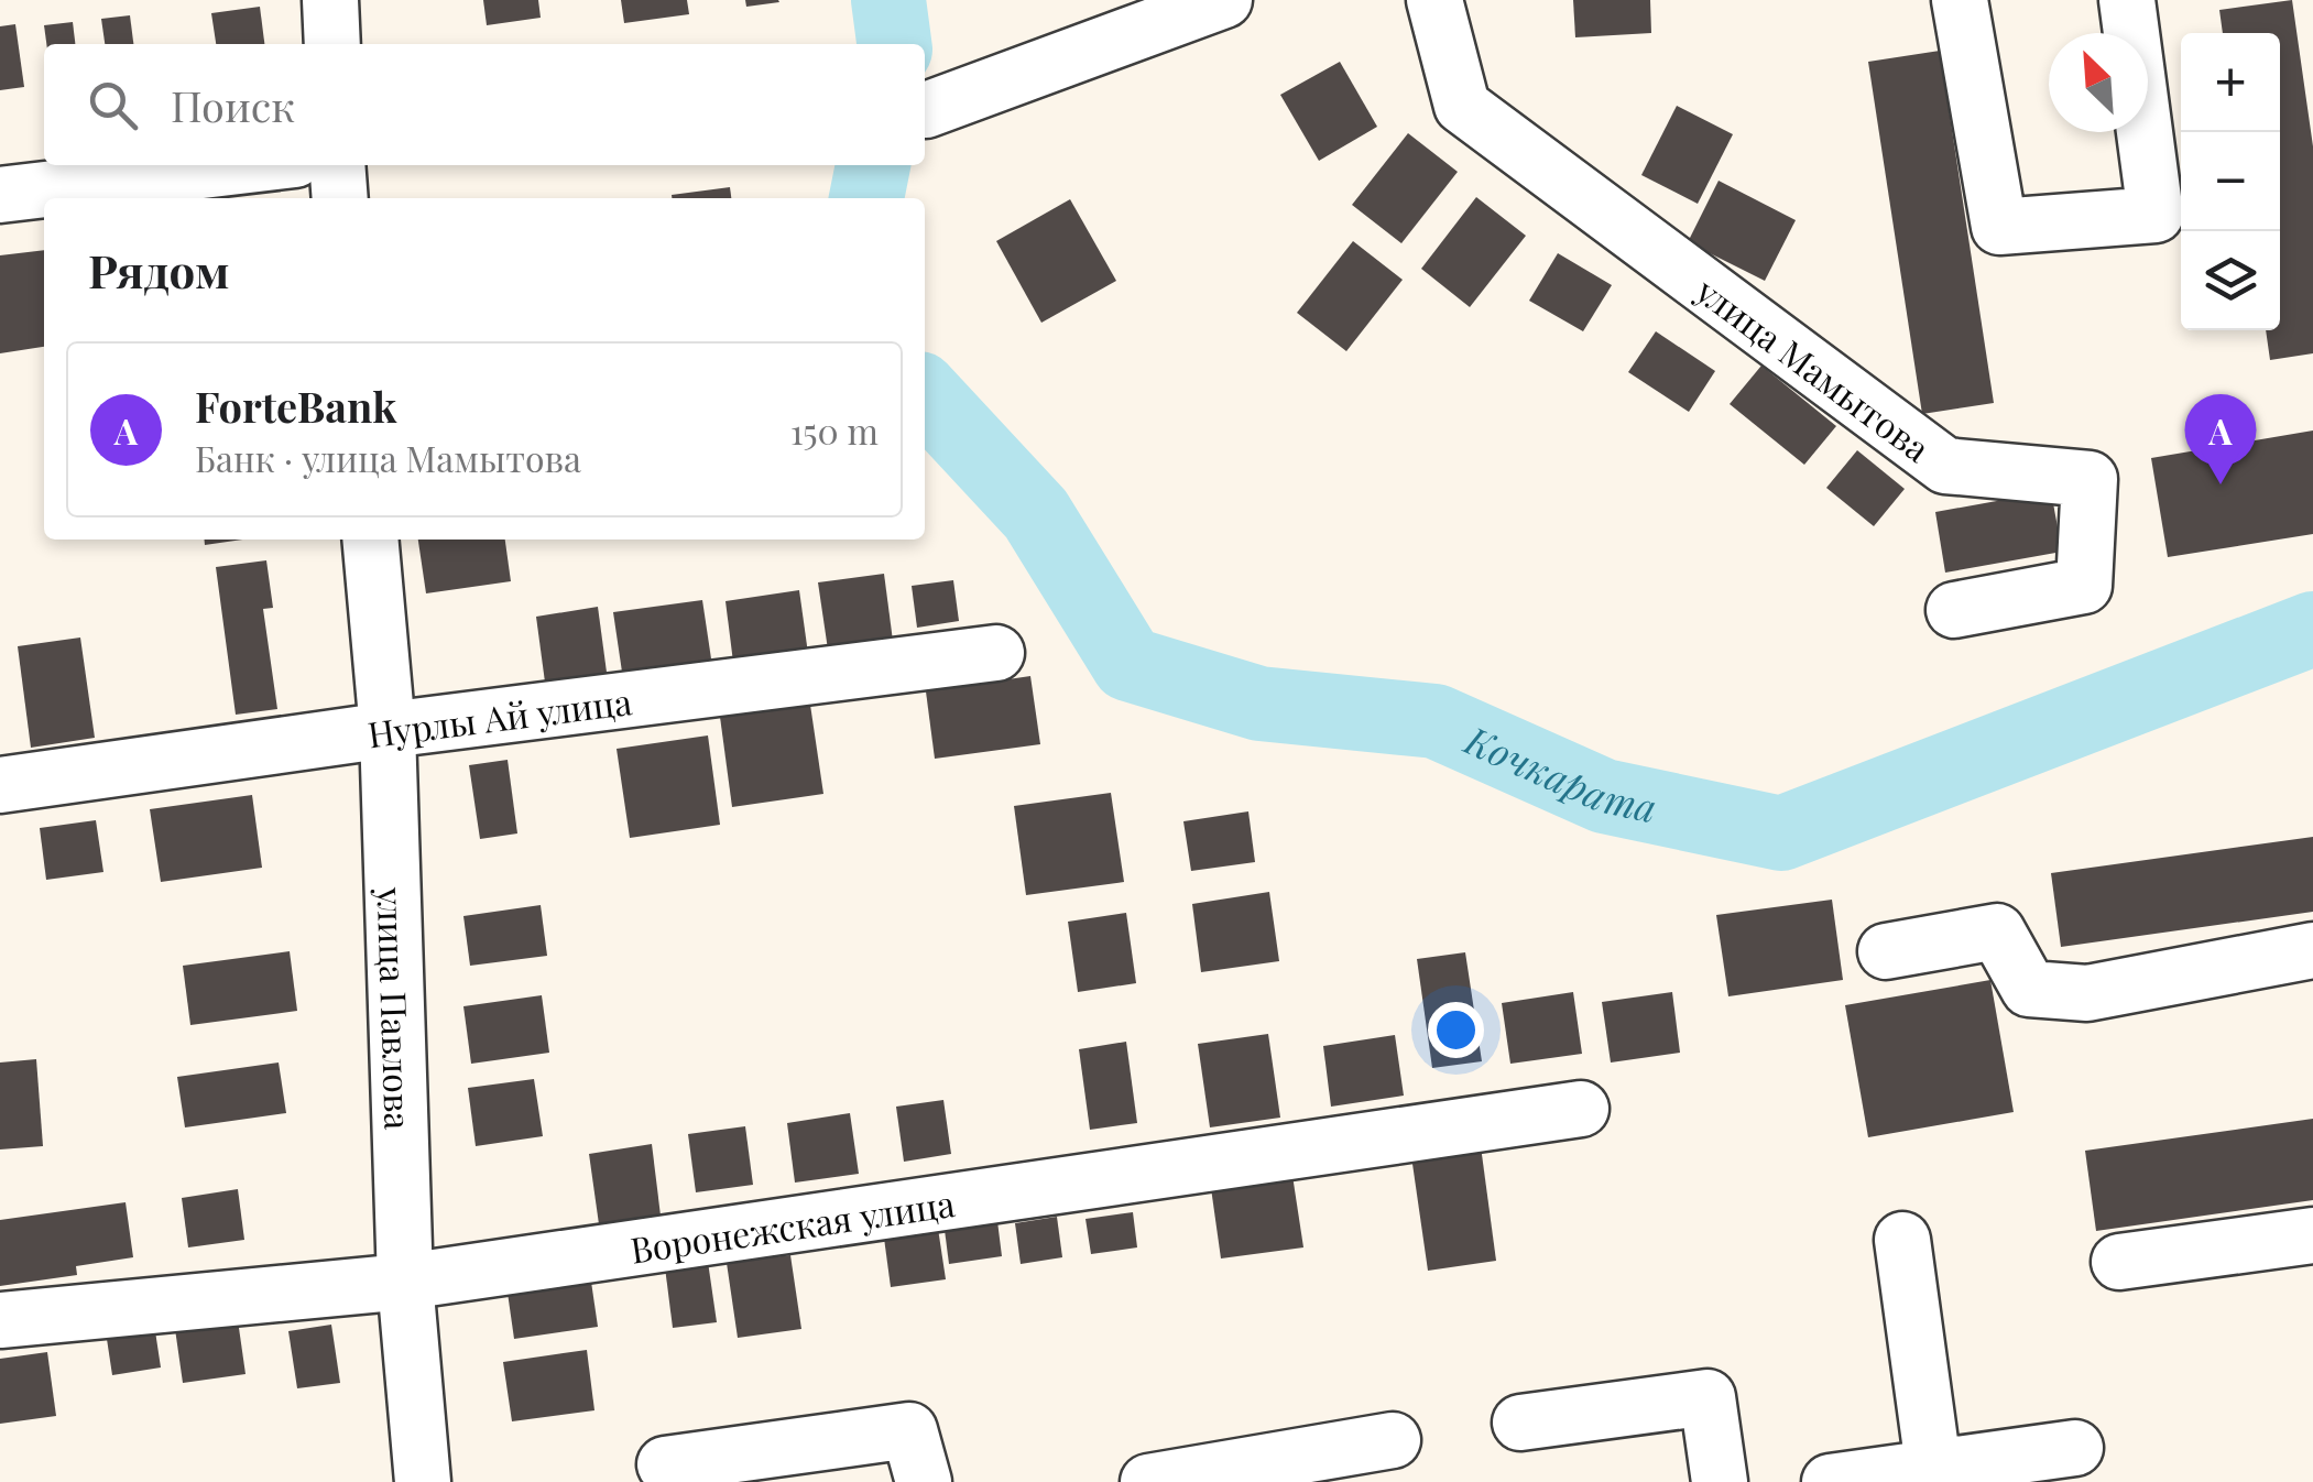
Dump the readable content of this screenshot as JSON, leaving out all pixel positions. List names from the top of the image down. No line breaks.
{"streets":{"street":["улица Мамытова","Нурлы Ай улица","улица Павлова","Воронежская улица"]},"crossings":[["Нурлы Ай улица","улица Павлова"],["улица Павлова","Воронежская улица"]],"water":["Кочкарата"],"north":"top left","page":{"map_buttons":["+","−"],"search":"Поиск","heading":"Рядом","list":[{"mark":"A","name":"ForteBank","note":"Банк · улица Мамытова","value":"150 m"}],"pins":"A"}}
